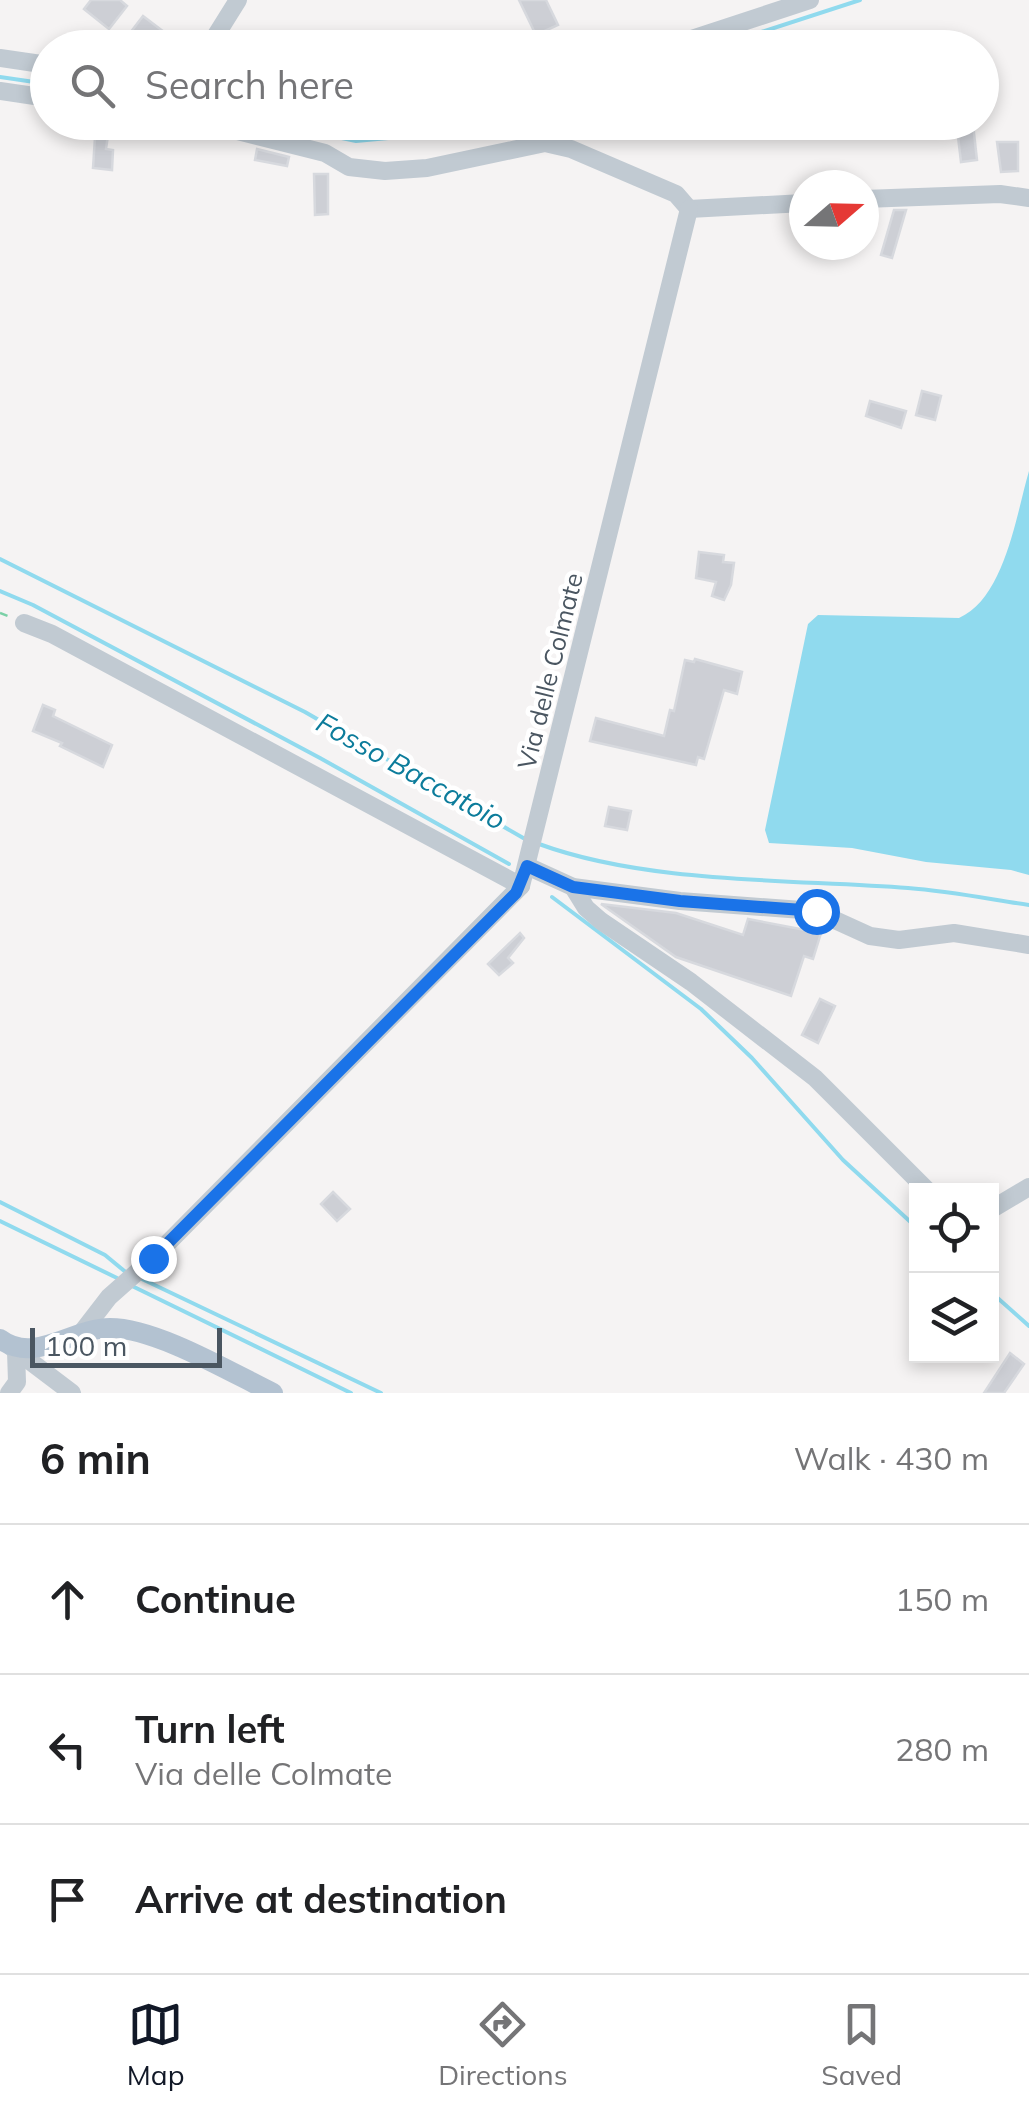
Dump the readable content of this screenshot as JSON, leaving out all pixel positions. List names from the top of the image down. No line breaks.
{"streets":{"street":["Via delle Colmate"]},"water":["Fosso Baccatoio"],"scale_bar":"100 m","north":"right","page":{"search":"Search here","scale":"100 m","heading":["6 min","Walk · 430 m"],"list":[["Continue","150 m"],["Turn left","Via delle Colmate","280 m"],"Arrive at destination"],"nav":["Map","Directions","Saved"]}}
